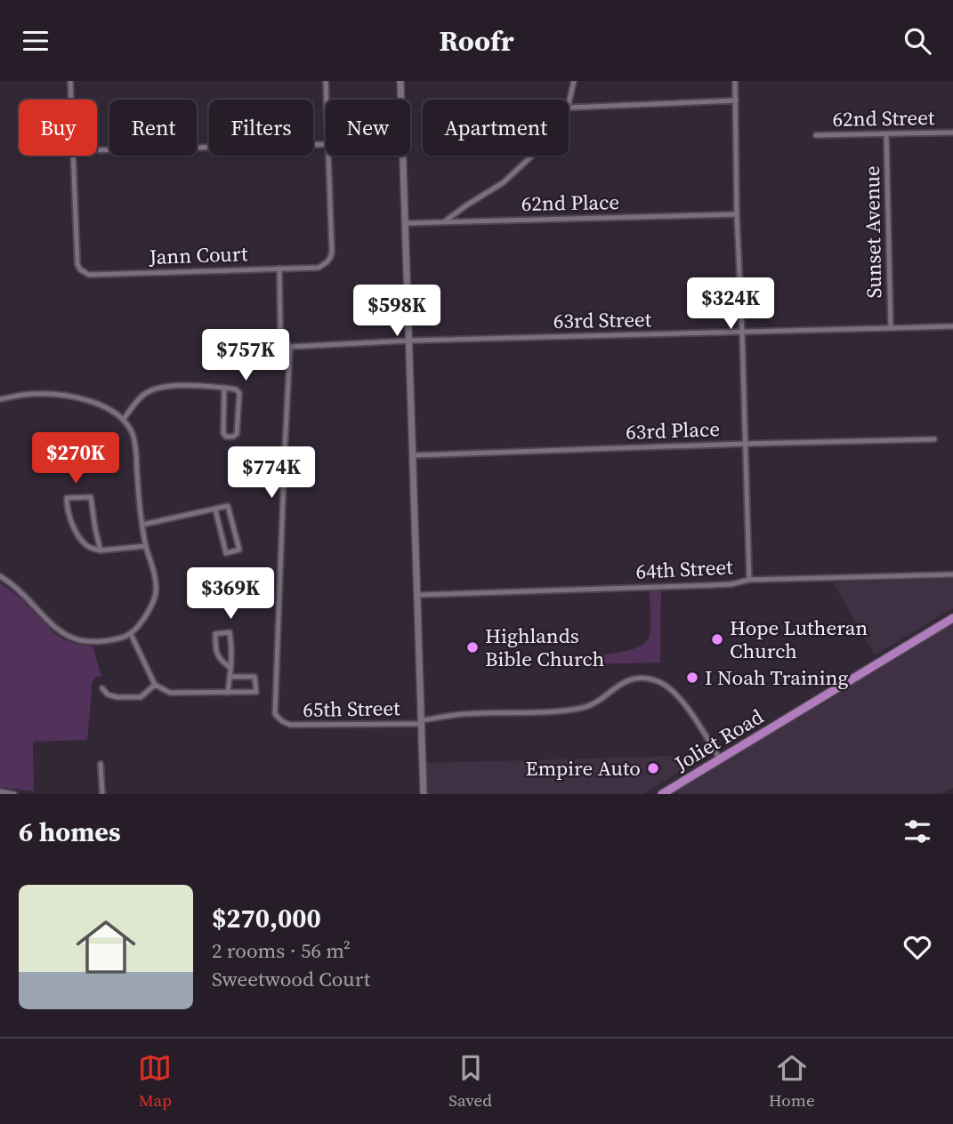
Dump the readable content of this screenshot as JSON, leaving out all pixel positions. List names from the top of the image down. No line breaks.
{"streets":{"main road":["Joliet Road"],"street":["62nd Street","62nd Place","Sunset Avenue","Jann Court","63rd Street","63rd Place","64th Street","65th Street"]},"crossings":[["62nd Street","Sunset Avenue"],["Sunset Avenue","63rd Street"],["63rd Street","65th Street"],["65th Street","Joliet Road"]],"places":["Hope Lutheran Church","Highlands Bible Church","I Noah Training","Empire Auto"],"page":{"header":"Roofr","chip":["Buy","Rent","Filters","New","Apartment"],"price":["$324K","$598K","$757K","$270K","$774K","$369K"],"heading":"6 homes","list":[{"name":"$270,000","note":"2 rooms · 56 m² · Sweetwood Court"}],"tabs":["Map","Saved","Home"]}}
